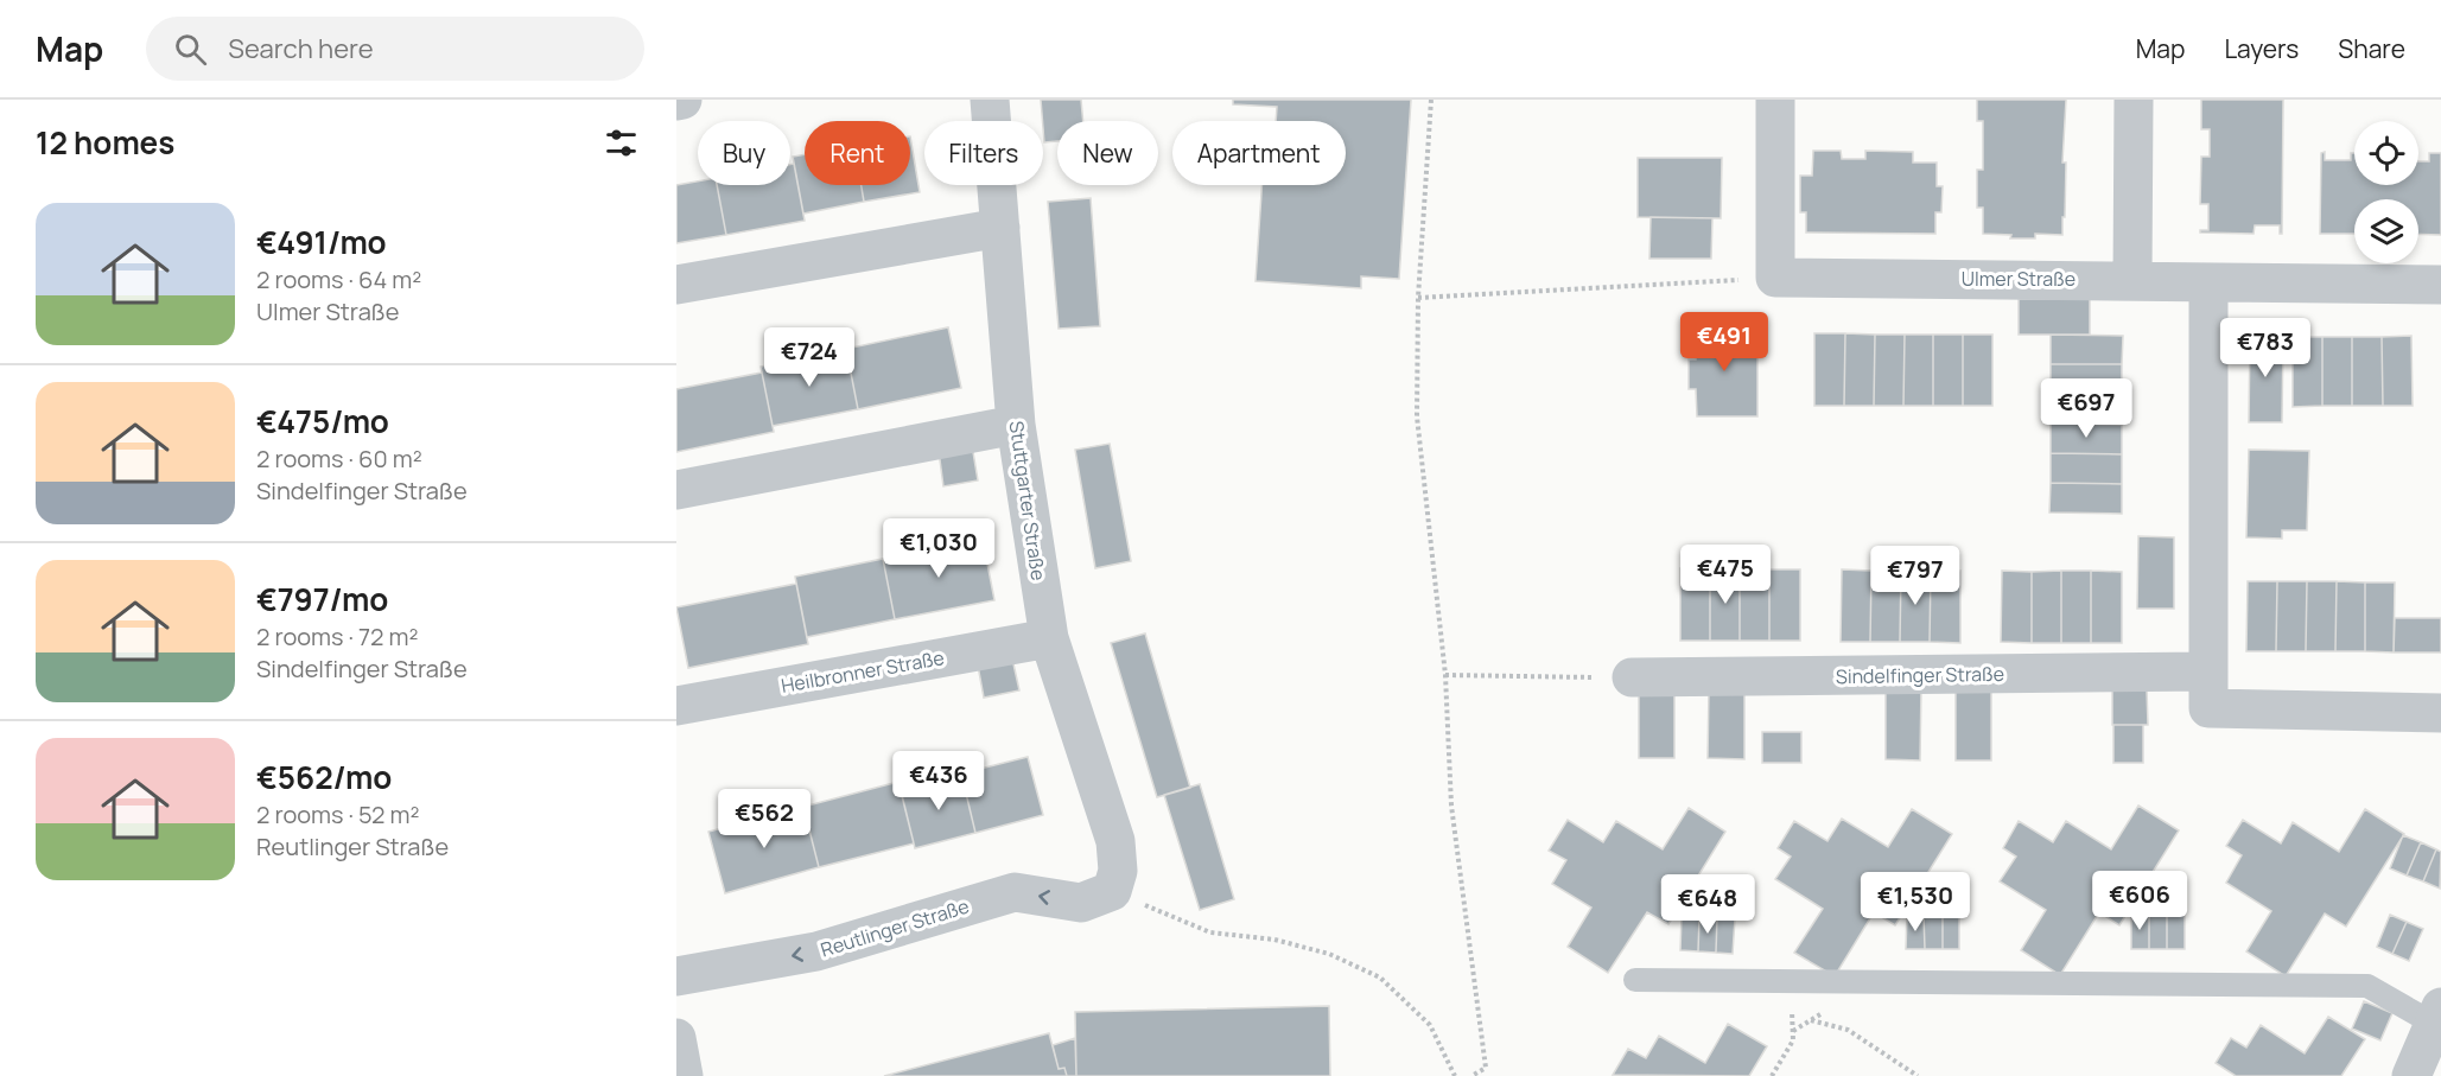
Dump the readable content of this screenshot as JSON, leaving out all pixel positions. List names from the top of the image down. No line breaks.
{"streets":{"street":["Ulmer Straße","Stuttgarter Straße","Heilbronner Straße","Sindelfinger Straße","Reutlinger Straße"]},"crossings":[["Stuttgarter Straße","Heilbronner Straße"],["Stuttgarter Straße","Reutlinger Straße"]],"one_way":["Reutlinger Straße"],"page":{"header":"Map","search":"Search here","nav":["Map","Layers","Share"],"heading":"12 homes","chip":["Buy","Rent","Filters","New","Apartment"],"list":[{"name":"€491/mo","note":"2 rooms · 64 m² · Ulmer Straße"},{"name":"€475/mo","note":"2 rooms · 60 m² · Sindelfinger Straße"},{"name":"€797/mo","note":"2 rooms · 72 m² · Sindelfinger Straße"},{"name":"€562/mo","note":"2 rooms · 52 m² · Reutlinger Straße"}],"price":["€491","€783","€724","€697","€1,030","€475","€797","€436","€562","€606","€1,530","€648"]}}
